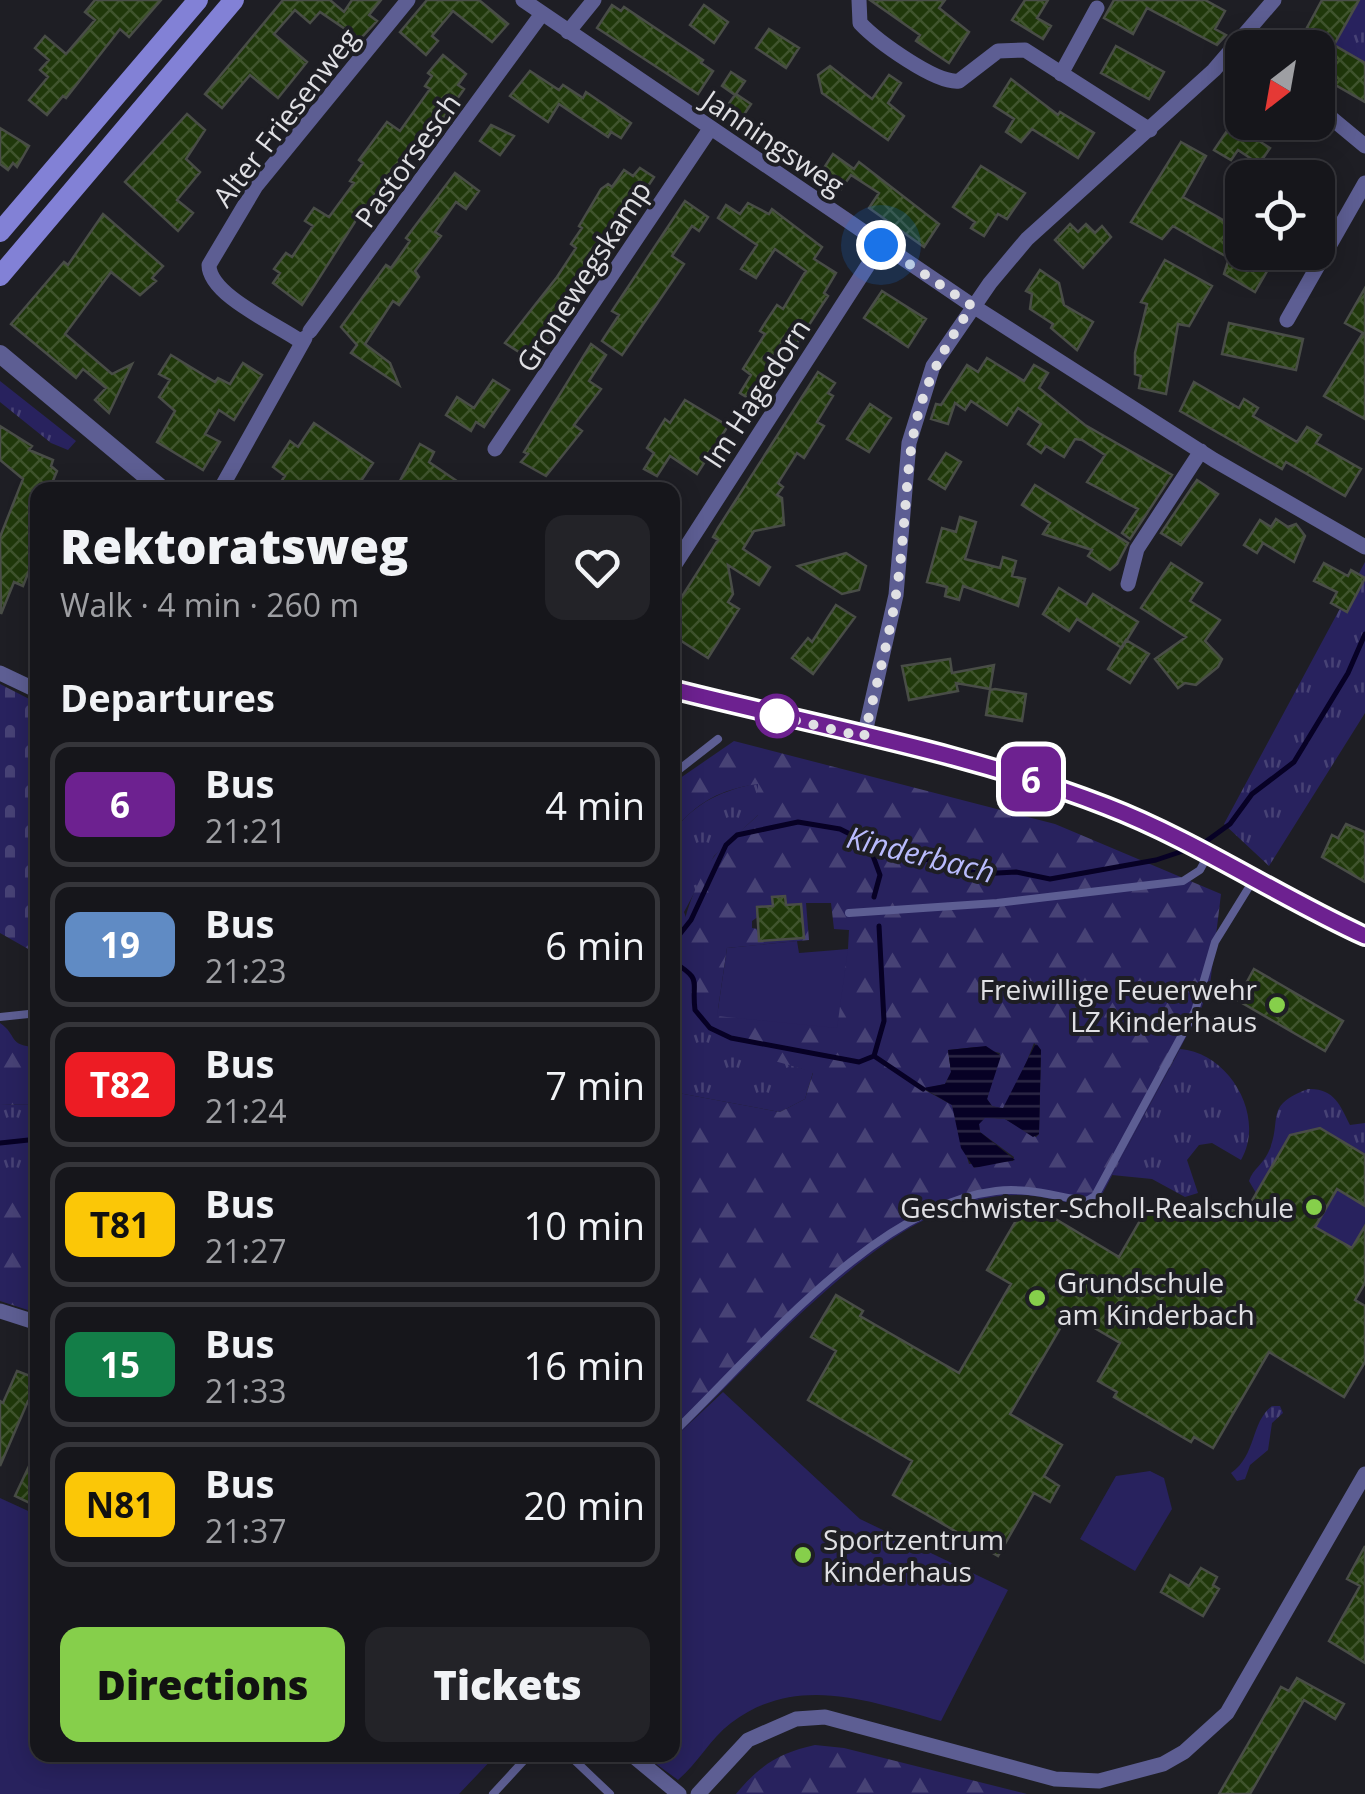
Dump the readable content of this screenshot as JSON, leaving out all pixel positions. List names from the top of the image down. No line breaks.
{"streets":{"street":["Alter Friesenweg","Janningsweg","Pastorsesch","Gronewegskamp","Im Hagedorn"]},"crossings":[["Alter Friesenweg","Pastorsesch"],["Janningsweg","Pastorsesch"],["Janningsweg","Gronewegskamp"],["Janningsweg","Im Hagedorn"]],"water":["Kinderbach"],"places":["Freiwillige Feuerwehr LZ Kinderhaus","Geschwister-Scholl-Realschule","Grundschule am Kinderbach","Sportzentrum Kinderhaus"],"lines":["bus line 6"],"north":"bottom left","page":{"on_map":"6","heading":[["Rektoratsweg","Walk · 4 min · 260 m"],"Departures"],"list":[{"mark":"6","name":"Bus","note":"21:21","value":"4 min"},{"mark":"19","name":"Bus","note":"21:23","value":"6 min"},{"mark":"T82","name":"Bus","note":"21:24","value":"7 min"},{"mark":"T81","name":"Bus","note":"21:27","value":"10 min"},{"mark":"15","name":"Bus","note":"21:33","value":"16 min"},{"mark":"N81","name":"Bus","note":"21:37","value":"20 min"}],"buttons":["Directions","Tickets"]}}
